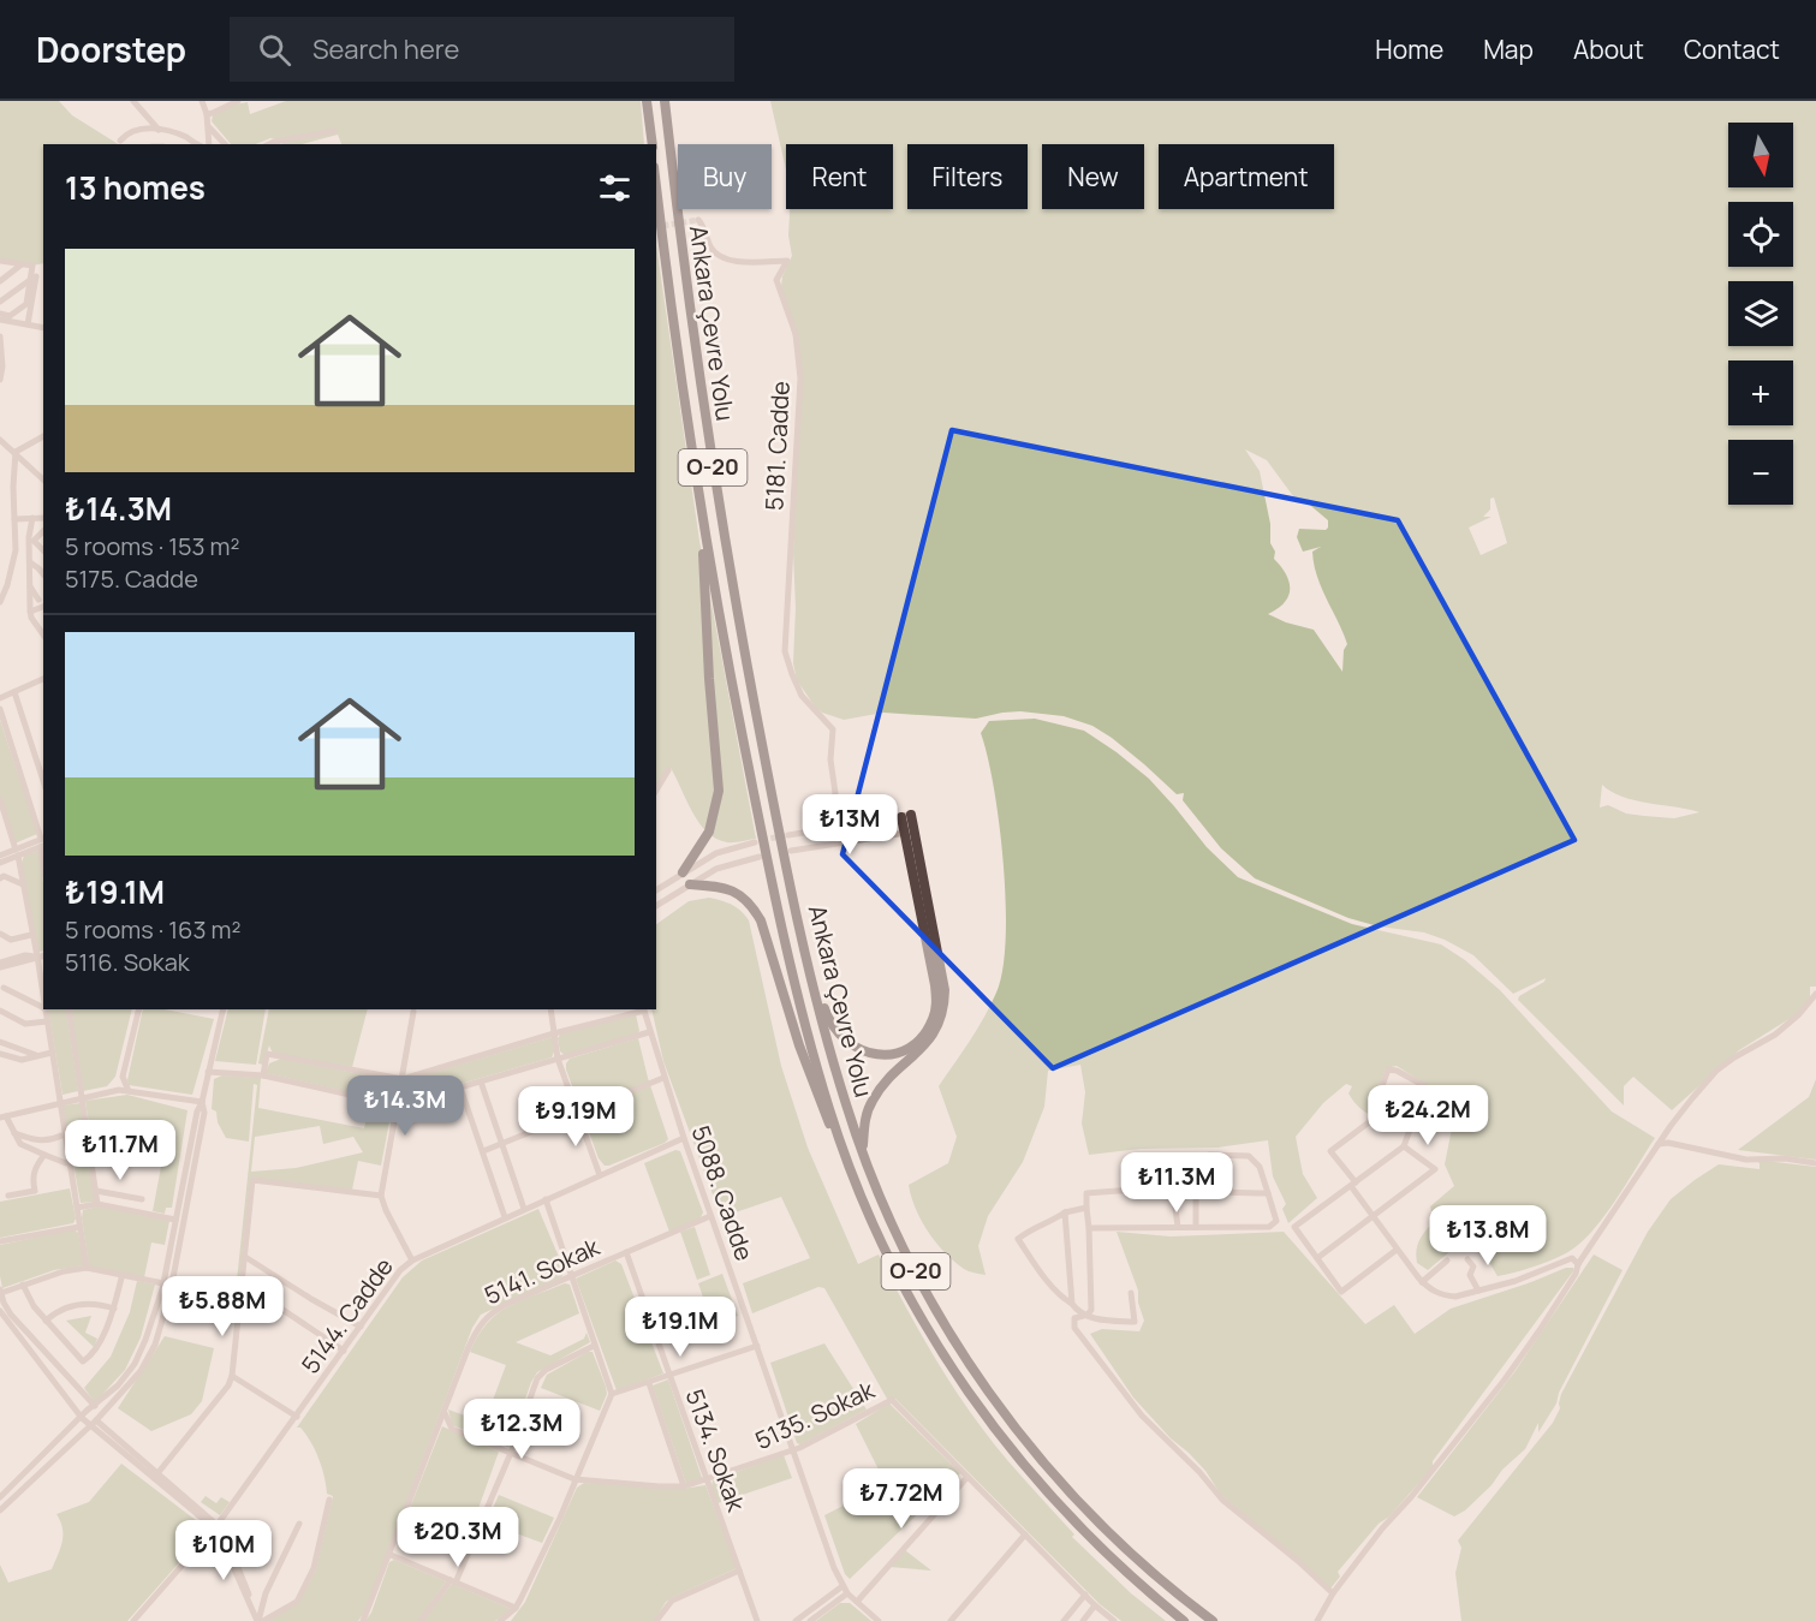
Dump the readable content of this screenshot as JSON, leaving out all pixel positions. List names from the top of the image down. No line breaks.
{"streets":{"highway":["Ankara Çevre Yolu","O-20"],"street":["5181. Cadde","5088. Cadde","5141. Sokak","5144. Cadde","5135. Sokak","5134. Sokak"]},"crossings":[["5088. Cadde","5141. Sokak"],["5088. Cadde","5144. Cadde"],["5088. Cadde","5135. Sokak"],["5141. Sokak","5135. Sokak"],["5141. Sokak","5134. Sokak"],["5135. Sokak","5134. Sokak"]],"north":"bottom","page":{"header":"Doorstep","search":"Search here","nav":["Home","Map","About","Contact"],"map_buttons":["+","−"],"chip":["Buy","Rent","Filters","New","Apartment"],"heading":"13 homes","list":[{"name":"₺14.3M","note":"5 rooms · 153 m² · 5175. Cadde"},{"name":"₺19.1M","note":"5 rooms · 163 m² · 5116. Sokak"}],"price":["₺13M","₺14.3M","₺24.2M","₺9.19M","₺11.7M","₺11.3M","₺13.8M","₺5.88M","₺19.1M","₺12.3M","₺7.72M","₺20.3M","₺10M"]}}
